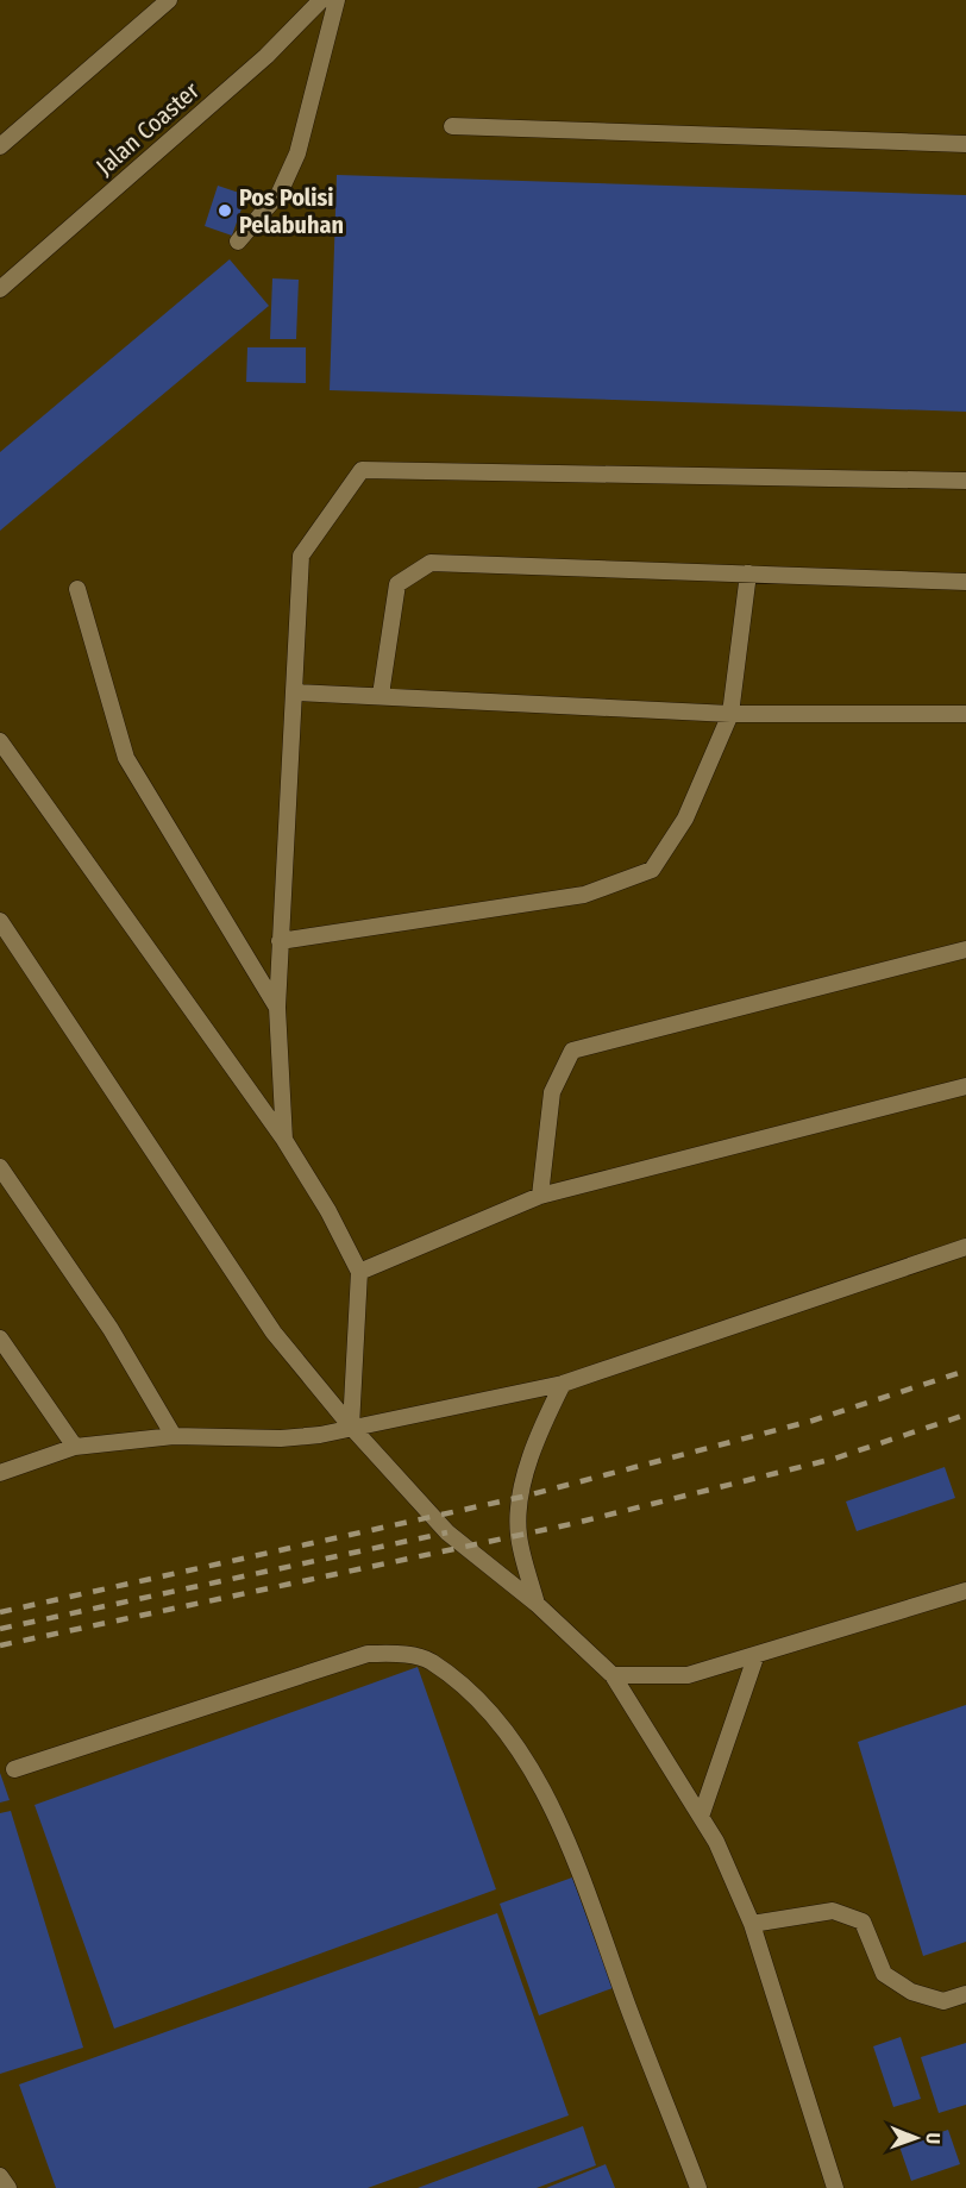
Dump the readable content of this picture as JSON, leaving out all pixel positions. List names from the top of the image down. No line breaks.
{"streets":{"lane":["Jalan Coaster"]},"places":["Pos Polisi Pelabuhan"],"north":"right"}
